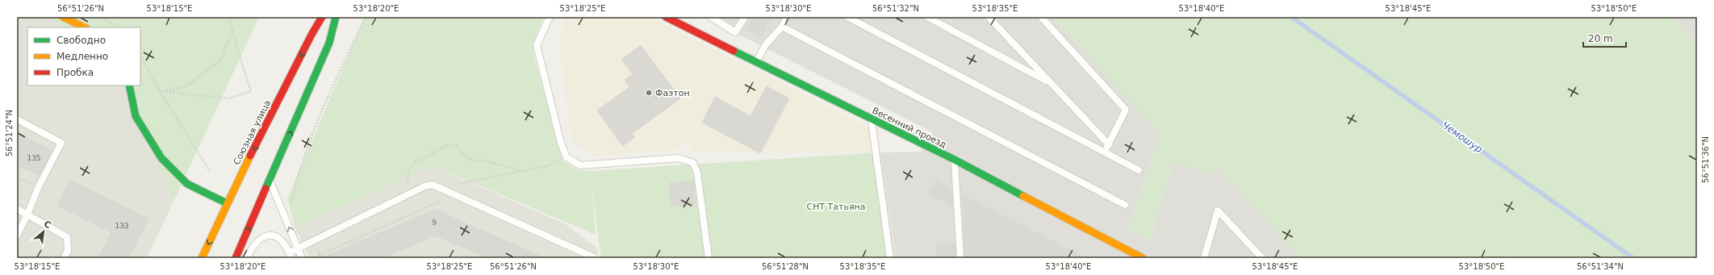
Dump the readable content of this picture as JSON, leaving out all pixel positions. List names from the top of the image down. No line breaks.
{"streets":{"street":["Весенний проезд","Союзная улица"]},"water":["Чемошур"],"parks":["СНТ Татьяна"],"places":["Фаэтон"],"house_numbers":["135","9","133"],"legend":["Свободно","Медленно","Пробка"],"scale_bar":"20 m","north":"top right","coordinates":["56°51'26\"N","53°18'15\"E","53°18'20\"E","53°18'25\"E","53°18'30\"E","56°51'32\"N","53°18'35\"E","53°18'40\"E","53°18'45\"E","53°18'50\"E","56°51'24\"N","56°51'36\"N","56°51'28\"N","56°51'34\"N"]}
